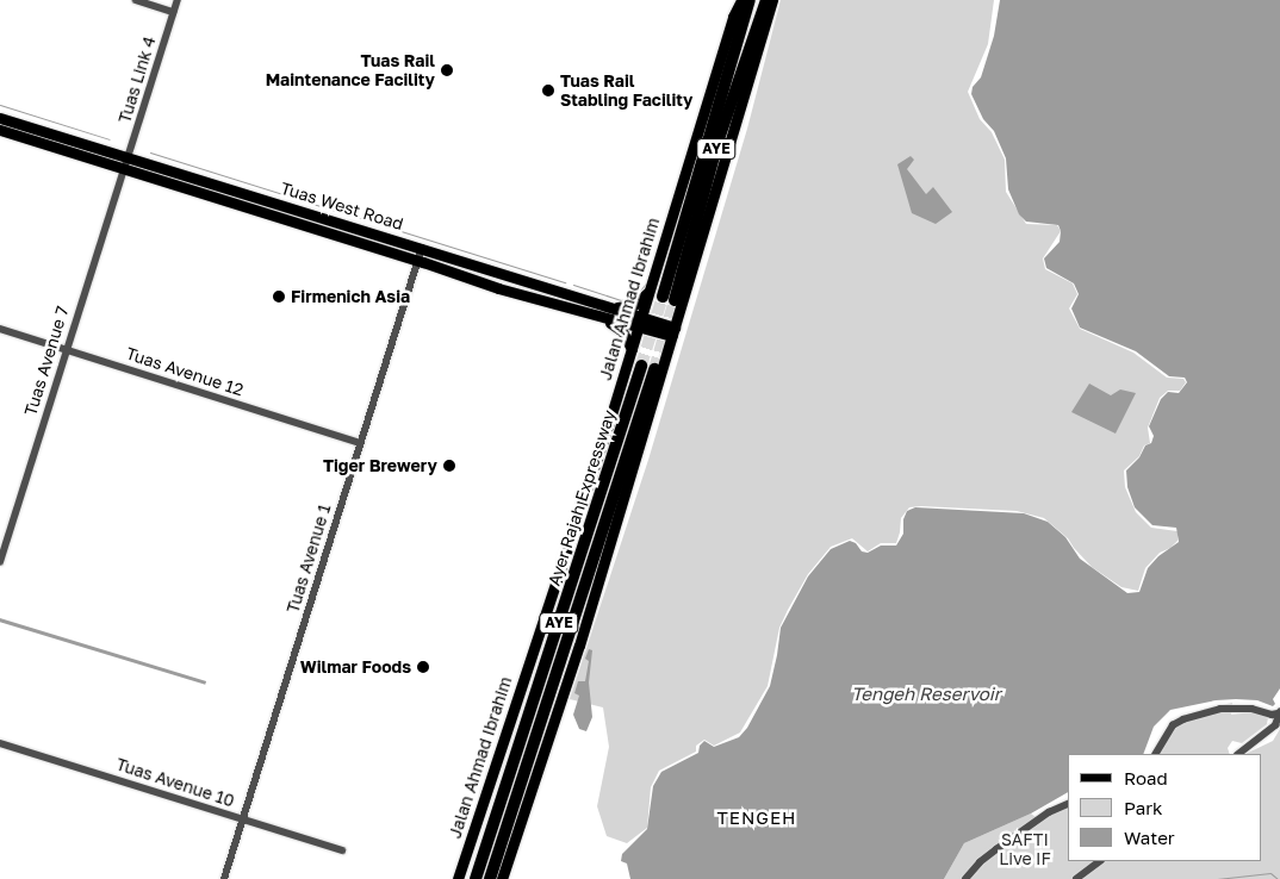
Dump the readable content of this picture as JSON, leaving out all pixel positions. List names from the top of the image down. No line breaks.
{"streets":{"highway":["AYE","Ayer Rajah Expressway"],"main road":["Tuas West Road","Jalan Ahmad Ibrahim"],"street":["Tuas Link 4","Tuas Avenue 7","Tuas Avenue 12","Tuas Avenue 1","Tuas Avenue 10"]},"crossings":[["Tuas Link 4","Tuas West Road"],["Tuas Link 4","Tuas Avenue 7"],["Tuas West Road","Jalan Ahmad Ibrahim"],["Tuas West Road","Tuas Avenue 7"],["Tuas West Road","Tuas Avenue 1"],["Tuas Avenue 7","Tuas Avenue 12"],["Tuas Avenue 12","Tuas Avenue 1"],["Tuas Avenue 1","Tuas Avenue 10"]],"districts":["TENGEH"],"water":["Tengeh Reservoir"],"parks":["SAFTI Live IF"],"places":["Tuas Rail Maintenance Facility","Tuas Rail Stabling Facility","Firmenich Asia","Tiger Brewery","Wilmar Foods"],"legend":["Road","Park","Water"]}
